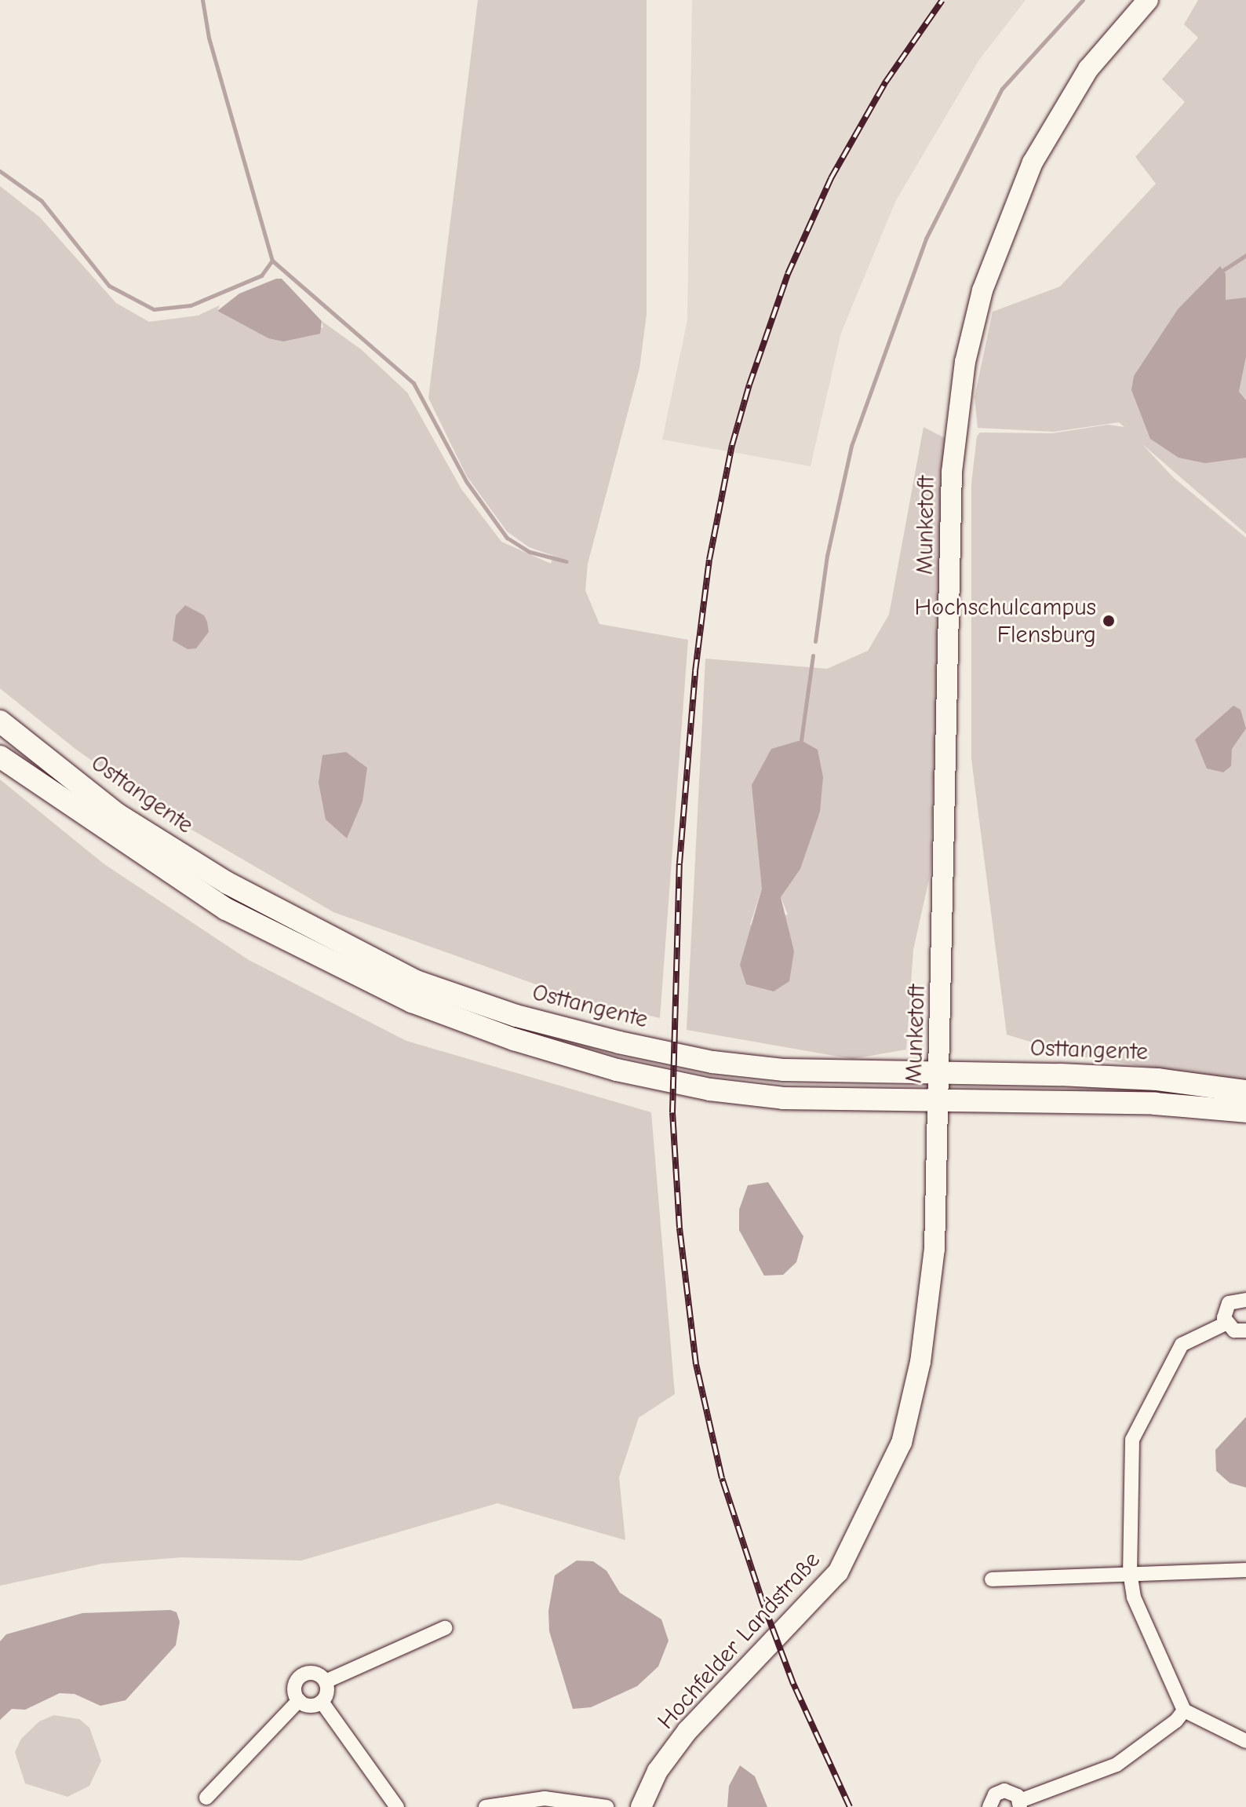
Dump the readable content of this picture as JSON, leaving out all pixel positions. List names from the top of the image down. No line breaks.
{"streets":{"main road":["Osttangente"],"street":["Munketoft","Hochfelder Landstraße"]},"crossings":[["Munketoft","Osttangente"],["Munketoft","Hochfelder Landstraße"],["Osttangente","Hochfelder Landstraße"]],"places":["Hochschulcampus Flensburg"]}
